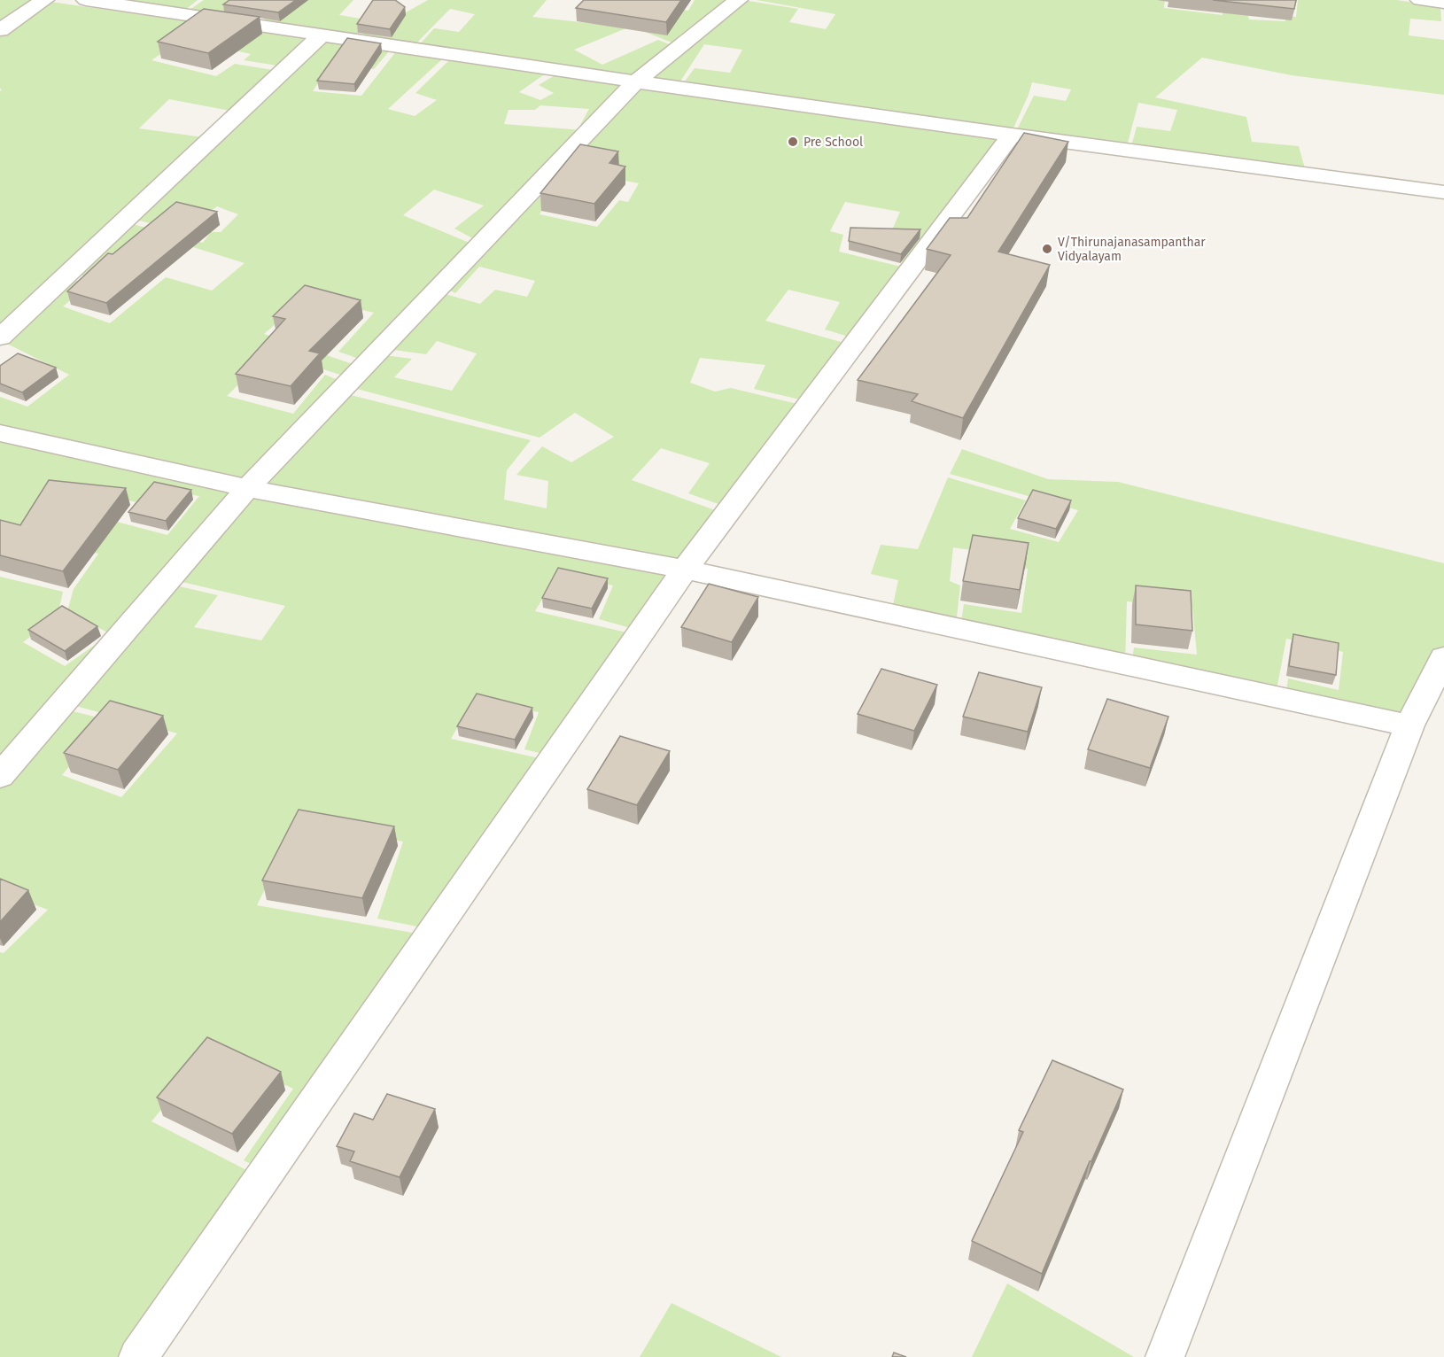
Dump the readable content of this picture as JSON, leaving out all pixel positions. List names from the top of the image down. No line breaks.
{"places":["Pre School","V/Thirunajanasampanthar Vidyalayam"]}
